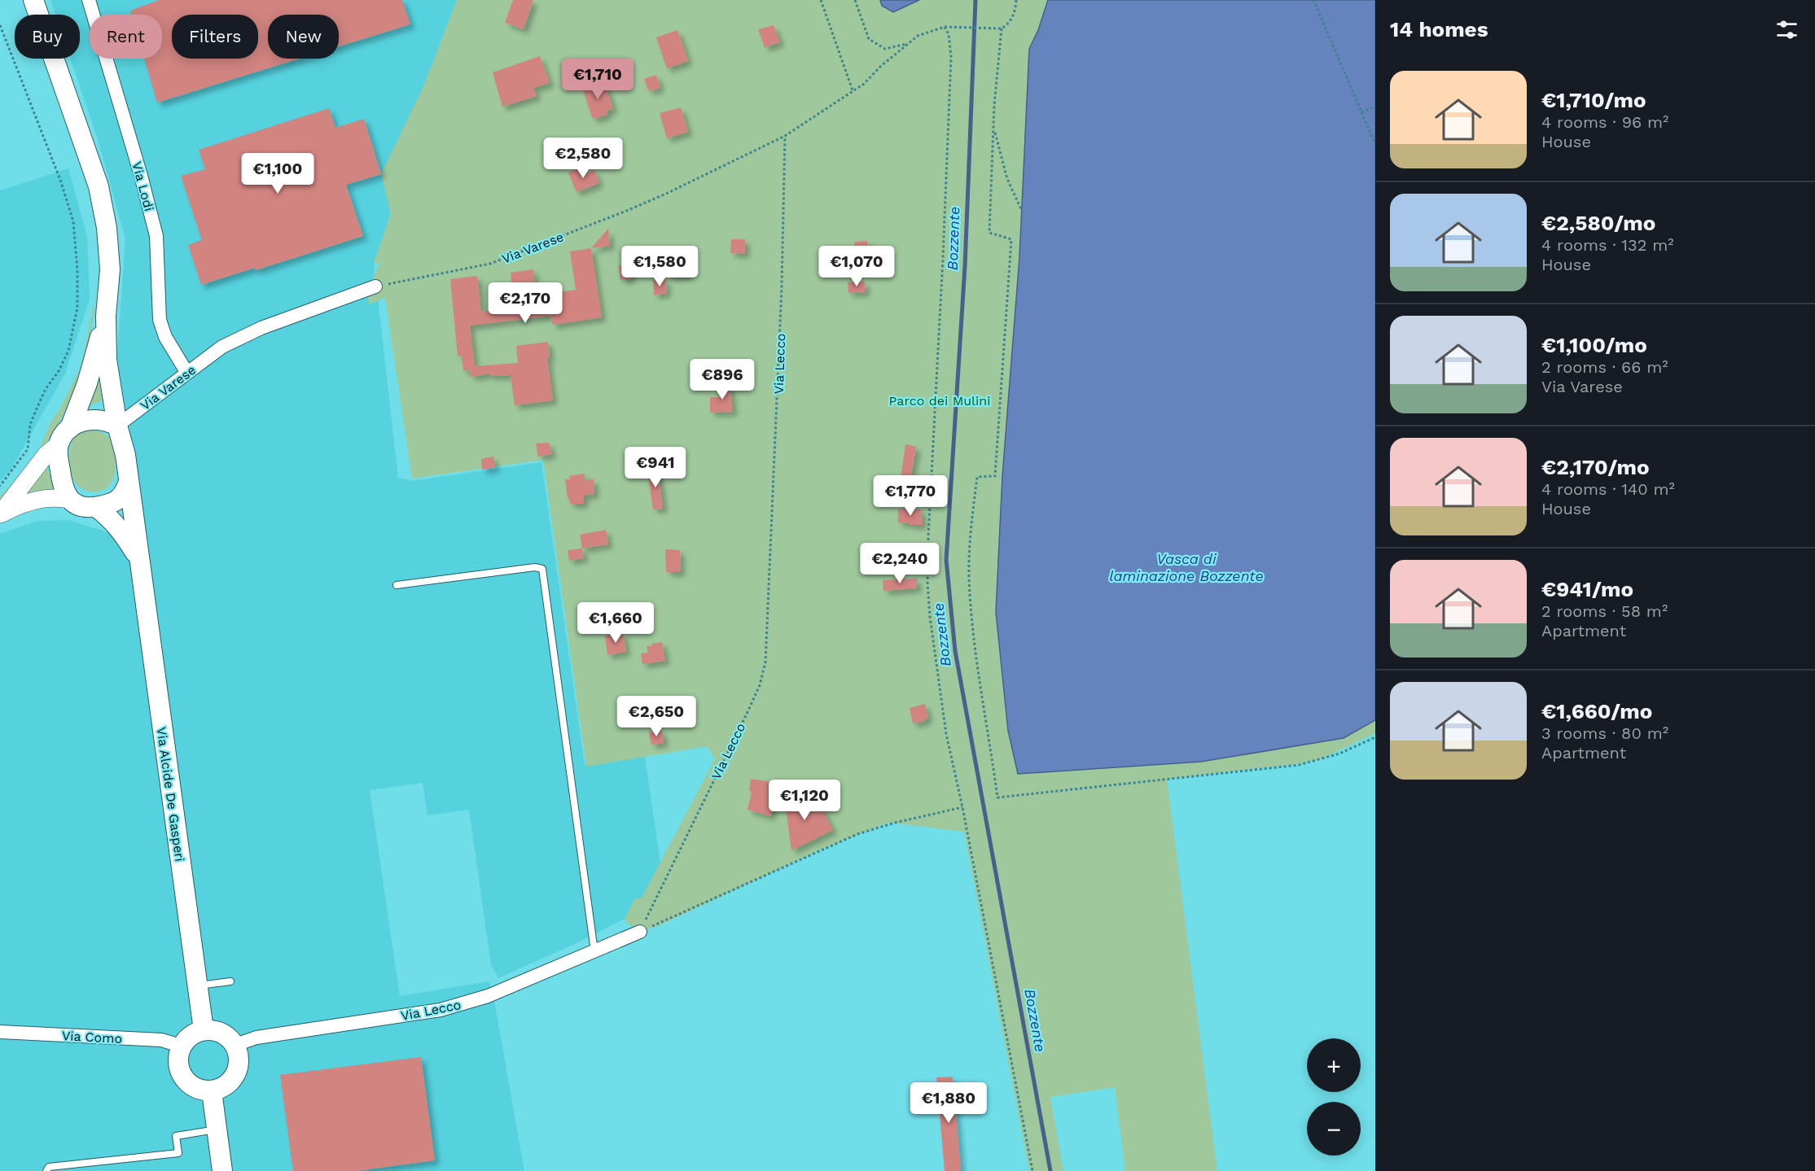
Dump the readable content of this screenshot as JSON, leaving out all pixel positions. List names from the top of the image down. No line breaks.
{"streets":{"main road":["Via Alcide De Gasperi"],"street":["Via Lodi","Via Varese","Via Lecco","Via Como"]},"crossings":[["Via Lodi","Via Varese"],["Via Varese","Via Lecco"],["Via Varese","Via Alcide De Gasperi"],["Via Lecco","Via Alcide De Gasperi"],["Via Lecco","Via Como"],["Via Alcide De Gasperi","Via Como"]],"water":["Bozzente","Vasca di laminazione Bozzente"],"parks":["Parco dei Mulini"],"page":{"heading":"14 homes","chip":["Buy","Rent","Filters","New"],"price":["€1,710","€2,580","€1,100","€1,580","€1,070","€2,170","€896","€941","€1,770","€2,240","€1,660","€2,650","€1,120","€1,880"],"list":[{"name":"€1,710/mo","note":"4 rooms · 96 m² · House"},{"name":"€2,580/mo","note":"4 rooms · 132 m² · House"},{"name":"€1,100/mo","note":"2 rooms · 66 m² · Via Varese"},{"name":"€2,170/mo","note":"4 rooms · 140 m² · House"},{"name":"€941/mo","note":"2 rooms · 58 m² · Apartment"},{"name":"€1,660/mo","note":"3 rooms · 80 m² · Apartment"}],"map_buttons":["+","−"]}}
